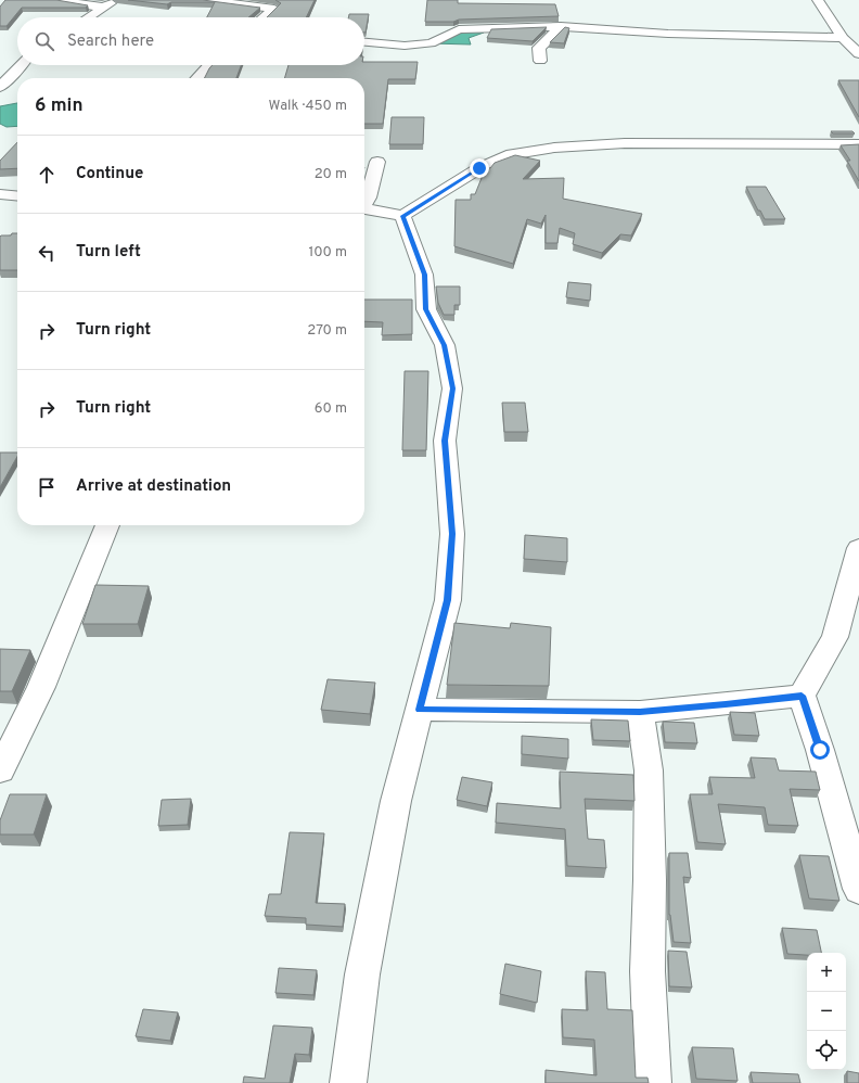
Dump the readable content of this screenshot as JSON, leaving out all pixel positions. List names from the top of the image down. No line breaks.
{"page":{"search":"Search here","heading":["6 min","Walk · 450 m"],"list":[["Continue","20 m"],["Turn left","100 m"],["Turn right","270 m"],["Turn right","60 m"],"Arrive at destination"],"map_buttons":["+","−"]}}
